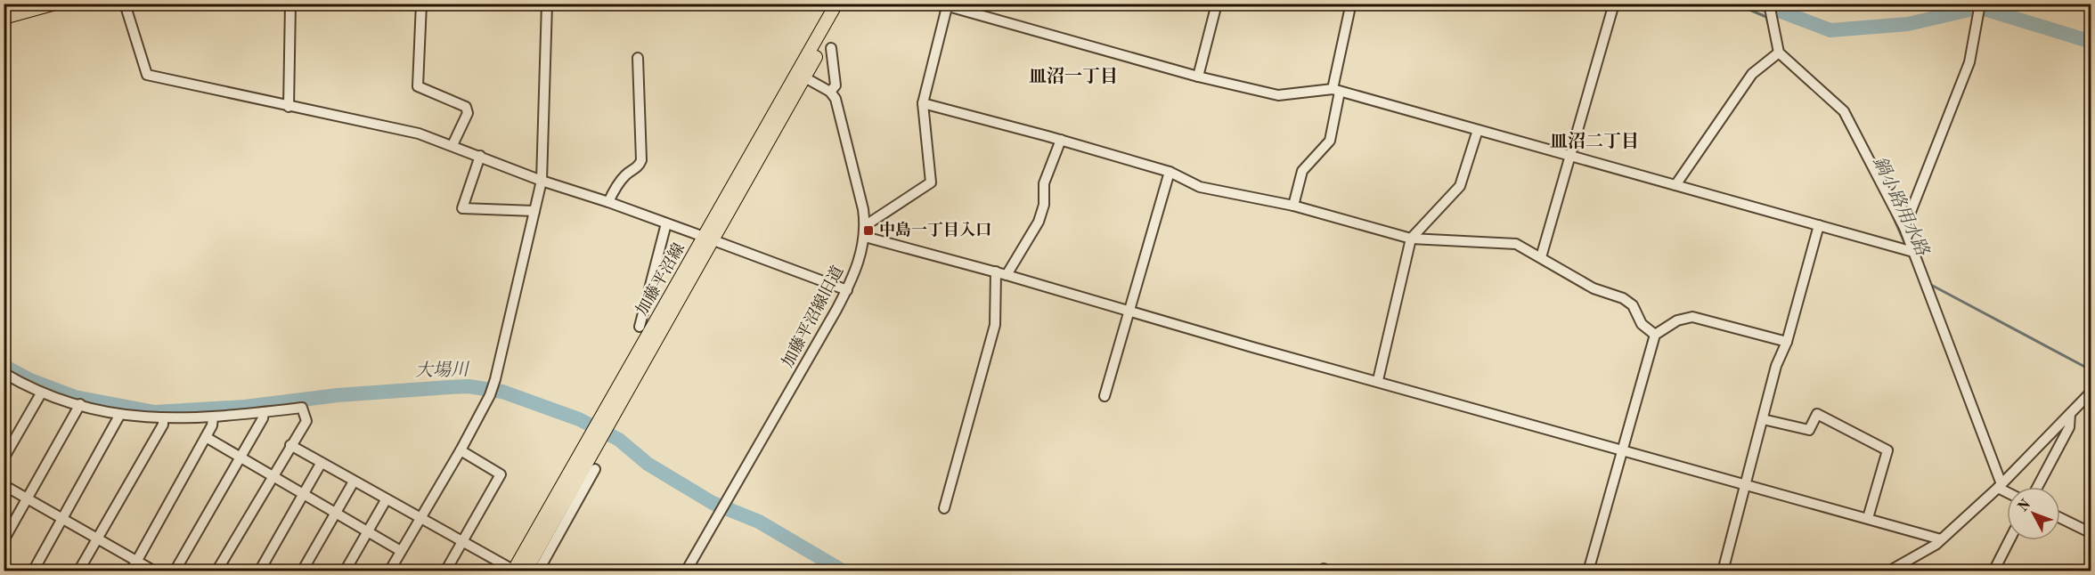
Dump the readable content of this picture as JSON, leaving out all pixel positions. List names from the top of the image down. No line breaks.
{"streets":{"main road":["加藤平沼線"],"street":["加藤平沼線旧道"]},"districts":["皿沼一丁目","皿沼二丁目"],"water":["鍋小路用水路","大場川"],"places":{"transit":["中島一丁目入口"]},"north":"top left"}
